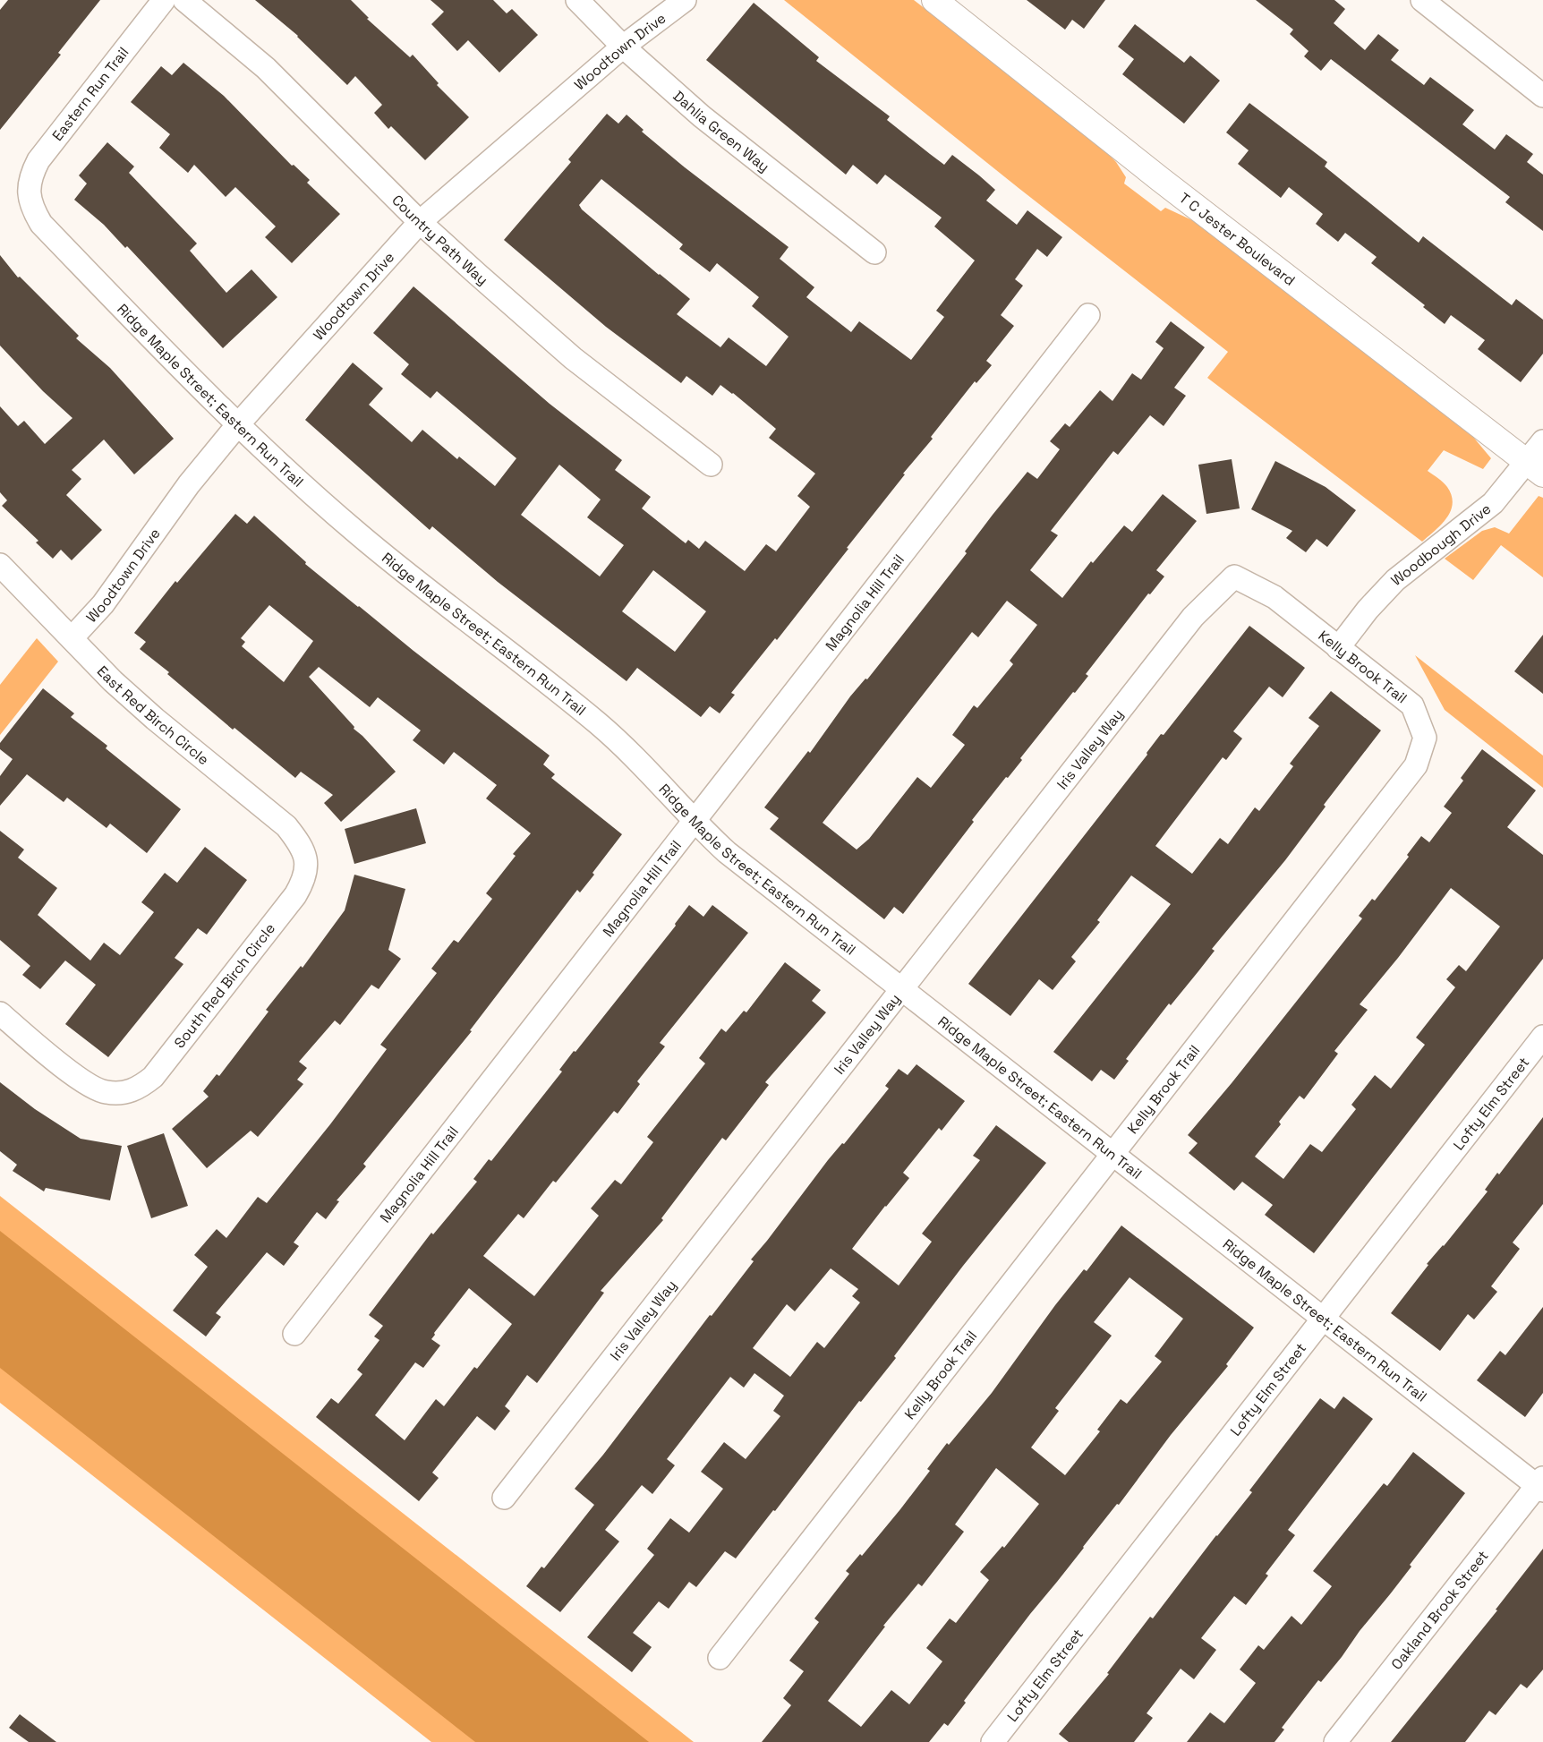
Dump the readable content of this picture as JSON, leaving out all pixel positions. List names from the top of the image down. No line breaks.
{"streets":{"street":["Woodtown Drive","Eastern Run Trail","Dahlia Green Way","T C Jester Boulevard","Country Path Way","Ridge Maple Street; Eastern Run Trail","Woodbough Drive","Magnolia Hill Trail","Kelly Brook Trail","East Red Birch Circle","Iris Valley Way","South Red Birch Circle","Lofty Elm Street","Oakland Brook Street"]},"crossings":[["Woodtown Drive","Dahlia Green Way"],["Woodtown Drive","Country Path Way"],["Woodtown Drive","Ridge Maple Street; Eastern Run Trail"],["Woodtown Drive","East Red Birch Circle"],["Eastern Run Trail","Ridge Maple Street; Eastern Run Trail"],["T C Jester Boulevard","Woodbough Drive"],["Ridge Maple Street; Eastern Run Trail","Magnolia Hill Trail"],["Ridge Maple Street; Eastern Run Trail","Kelly Brook Trail"],["Ridge Maple Street; Eastern Run Trail","Iris Valley Way"],["Ridge Maple Street; Eastern Run Trail","Lofty Elm Street"],["Ridge Maple Street; Eastern Run Trail","Oakland Brook Street"],["Woodbough Drive","Kelly Brook Trail"],["Kelly Brook Trail","Iris Valley Way"],["East Red Birch Circle","South Red Birch Circle"]]}
